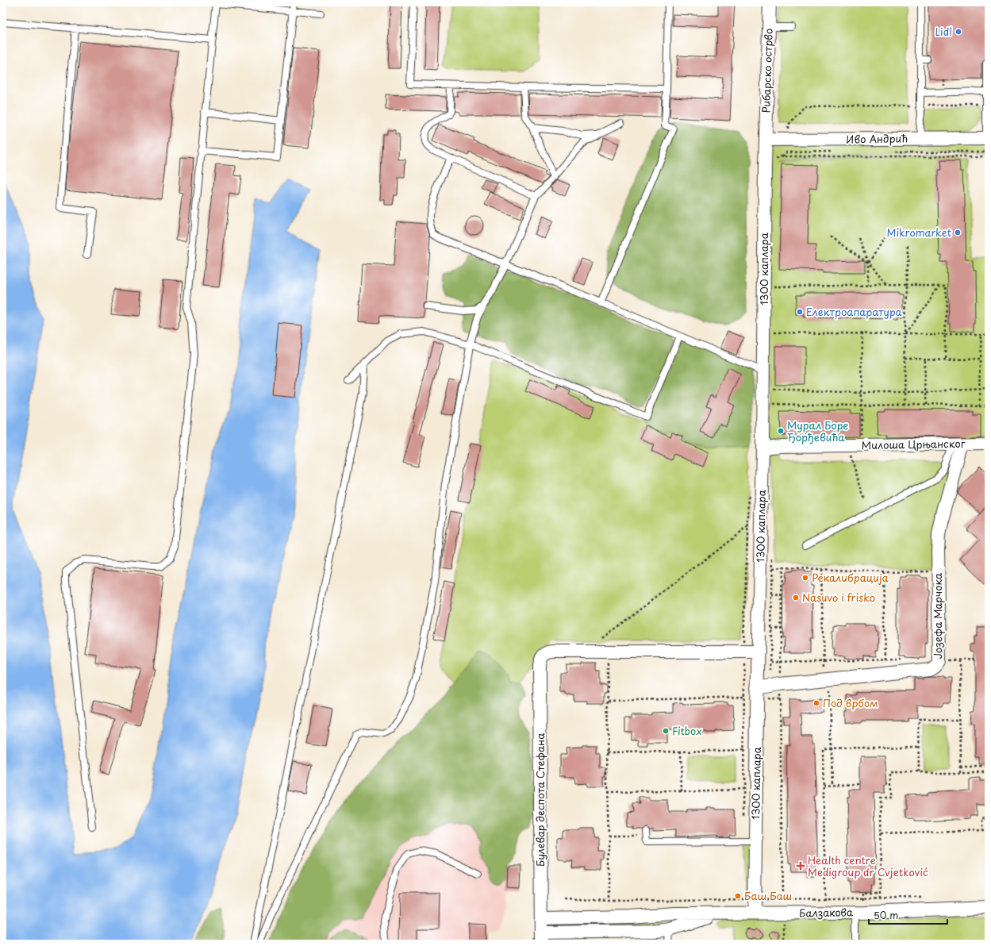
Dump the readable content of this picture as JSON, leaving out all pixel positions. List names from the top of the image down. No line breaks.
{"streets":{"street":["Рибарско острво","Иво Андрић","1300 каплара","Милоша Црњанског","Јозефа Марчока","Булевар деспота Стефана","Балзакова"]},"crossings":[["Рибарско острво","Иво Андрић"],["Рибарско острво","1300 каплара"],["Иво Андрић","1300 каплара"],["1300 каплара","Милоша Црњанског"],["1300 каплара","Јозефа Марчока"],["1300 каплара","Балзакова"],["Милоша Црњанског","Јозефа Марчока"],["Булевар деспота Стефана","Балзакова"]],"places":{"other":["Lidl","Mikromarket","Електроапаратура","Мурал Боре Ђорђевића","Рекалибрација","Nasuvo i frisko","Под врбом","Fitbox","Баш Баш"],"health":["Health centre Medigroup dr Cvjetković"]},"scale_bar":"50 m"}
